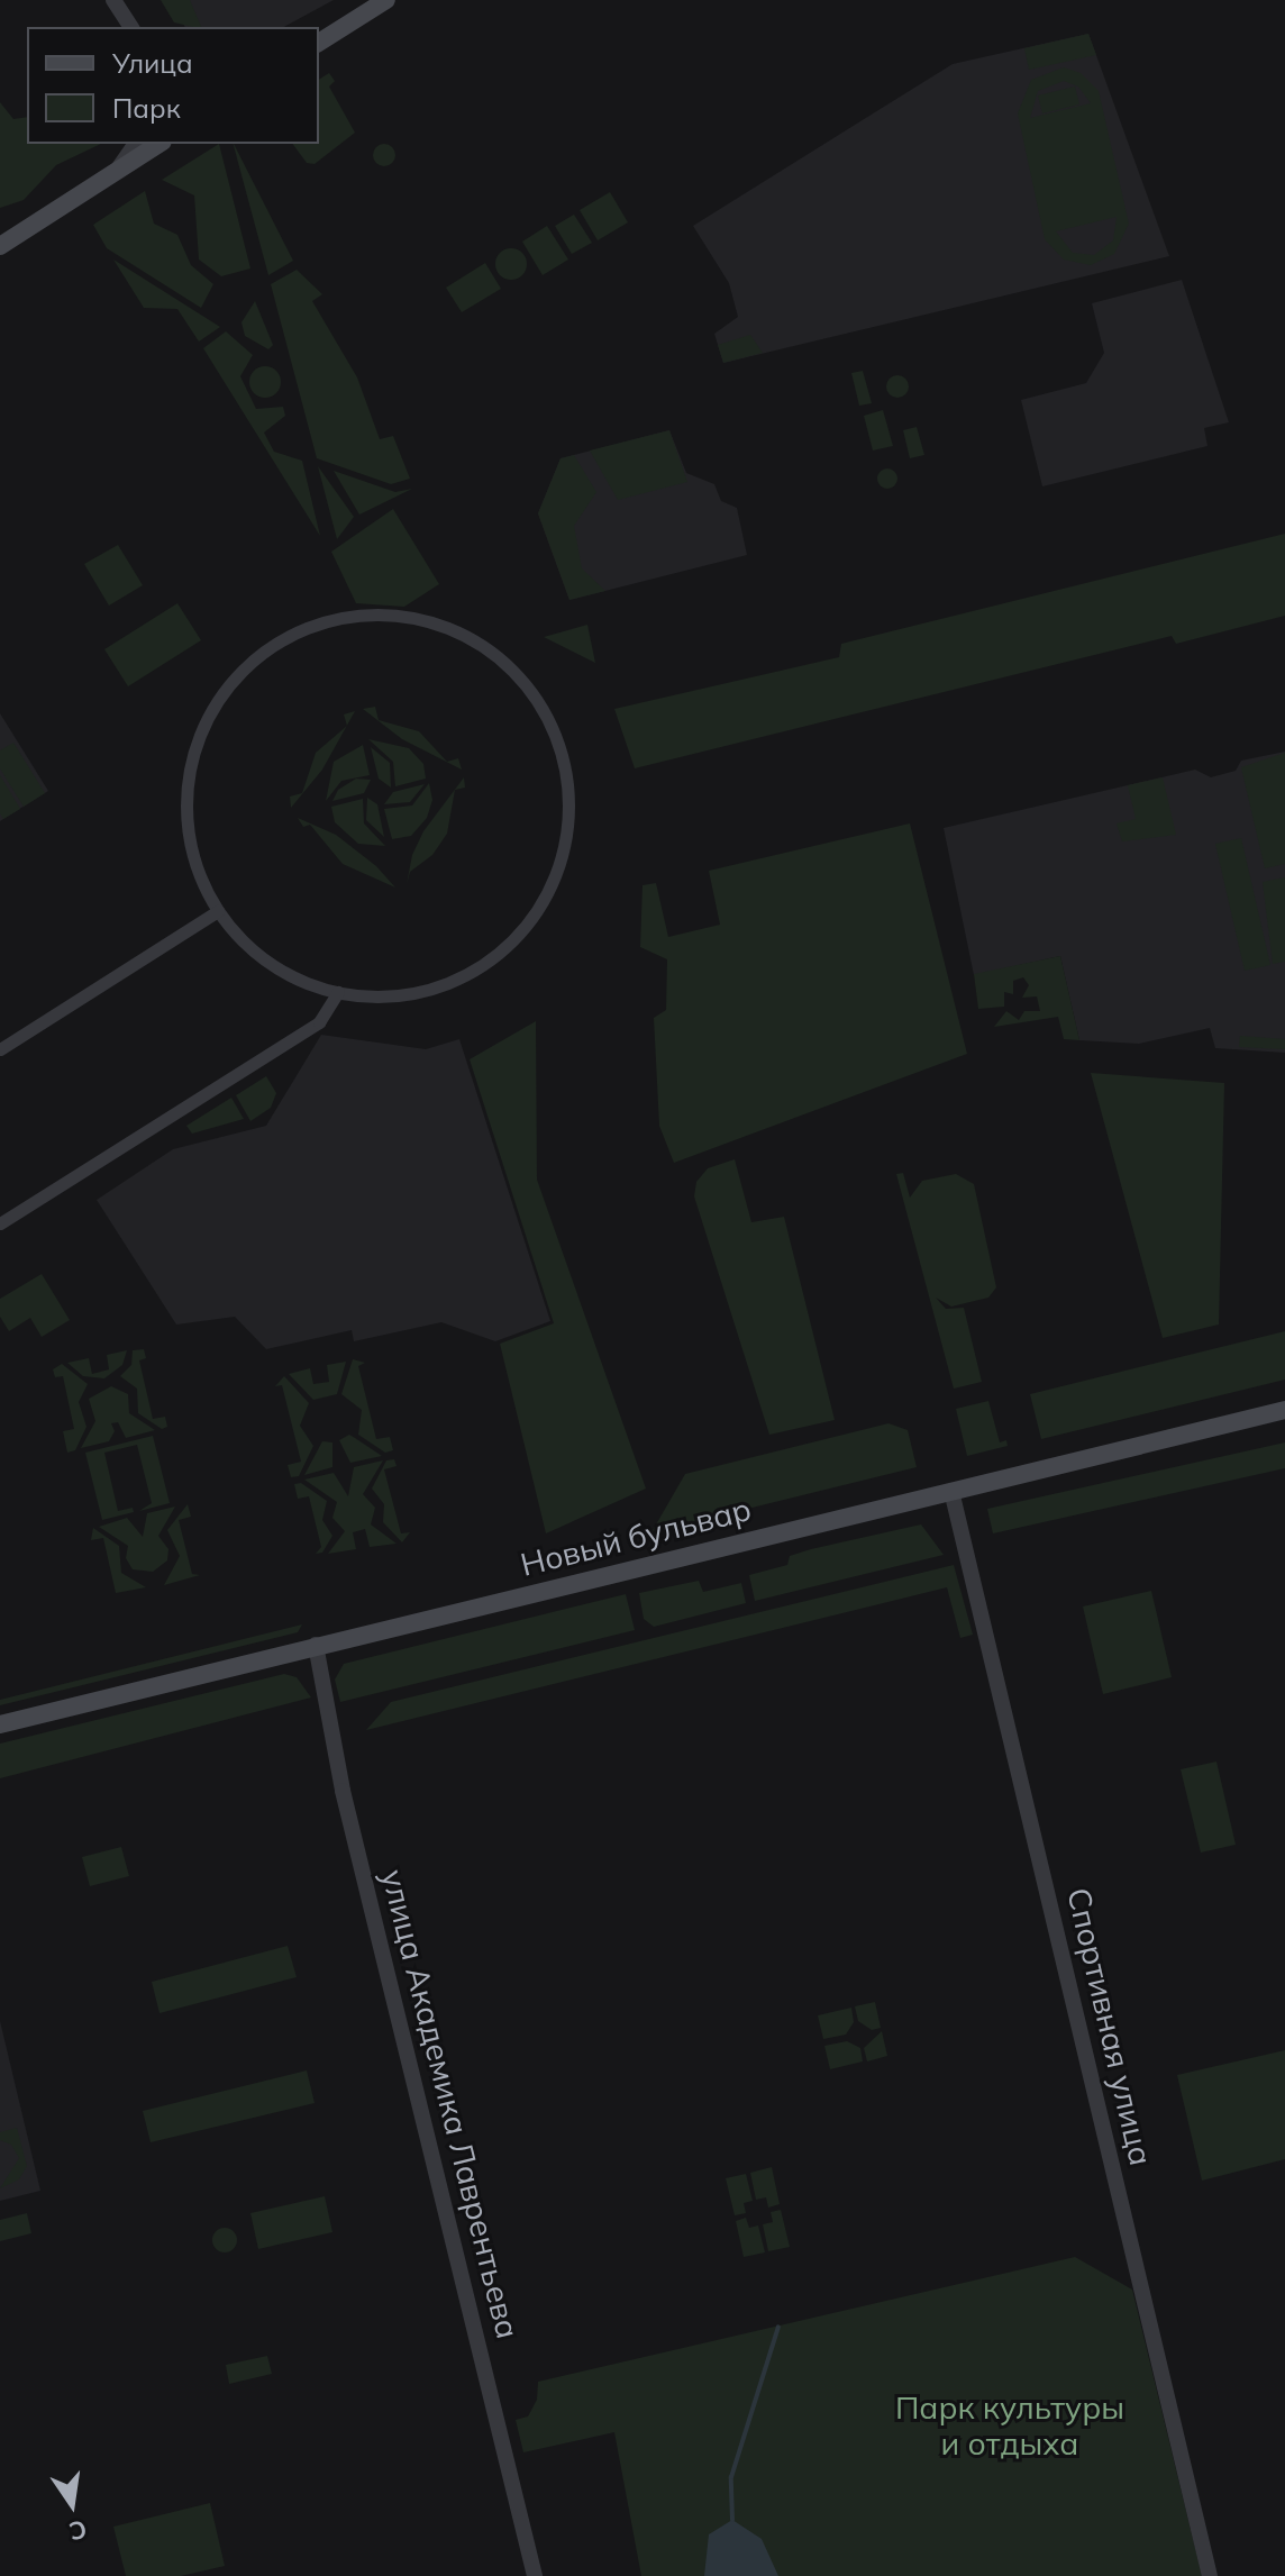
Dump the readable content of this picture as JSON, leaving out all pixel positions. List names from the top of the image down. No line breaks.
{"streets":{"main road":["Новый бульвар"],"street":["Спортивная улица","улица Академика Лаврентьева"]},"crossings":[["Новый бульвар","Спортивная улица"],["Новый бульвар","улица Академика Лаврентьева"]],"parks":["Парк культуры и отдыха"],"legend":["Улица","Парк"],"north":"bottom"}
